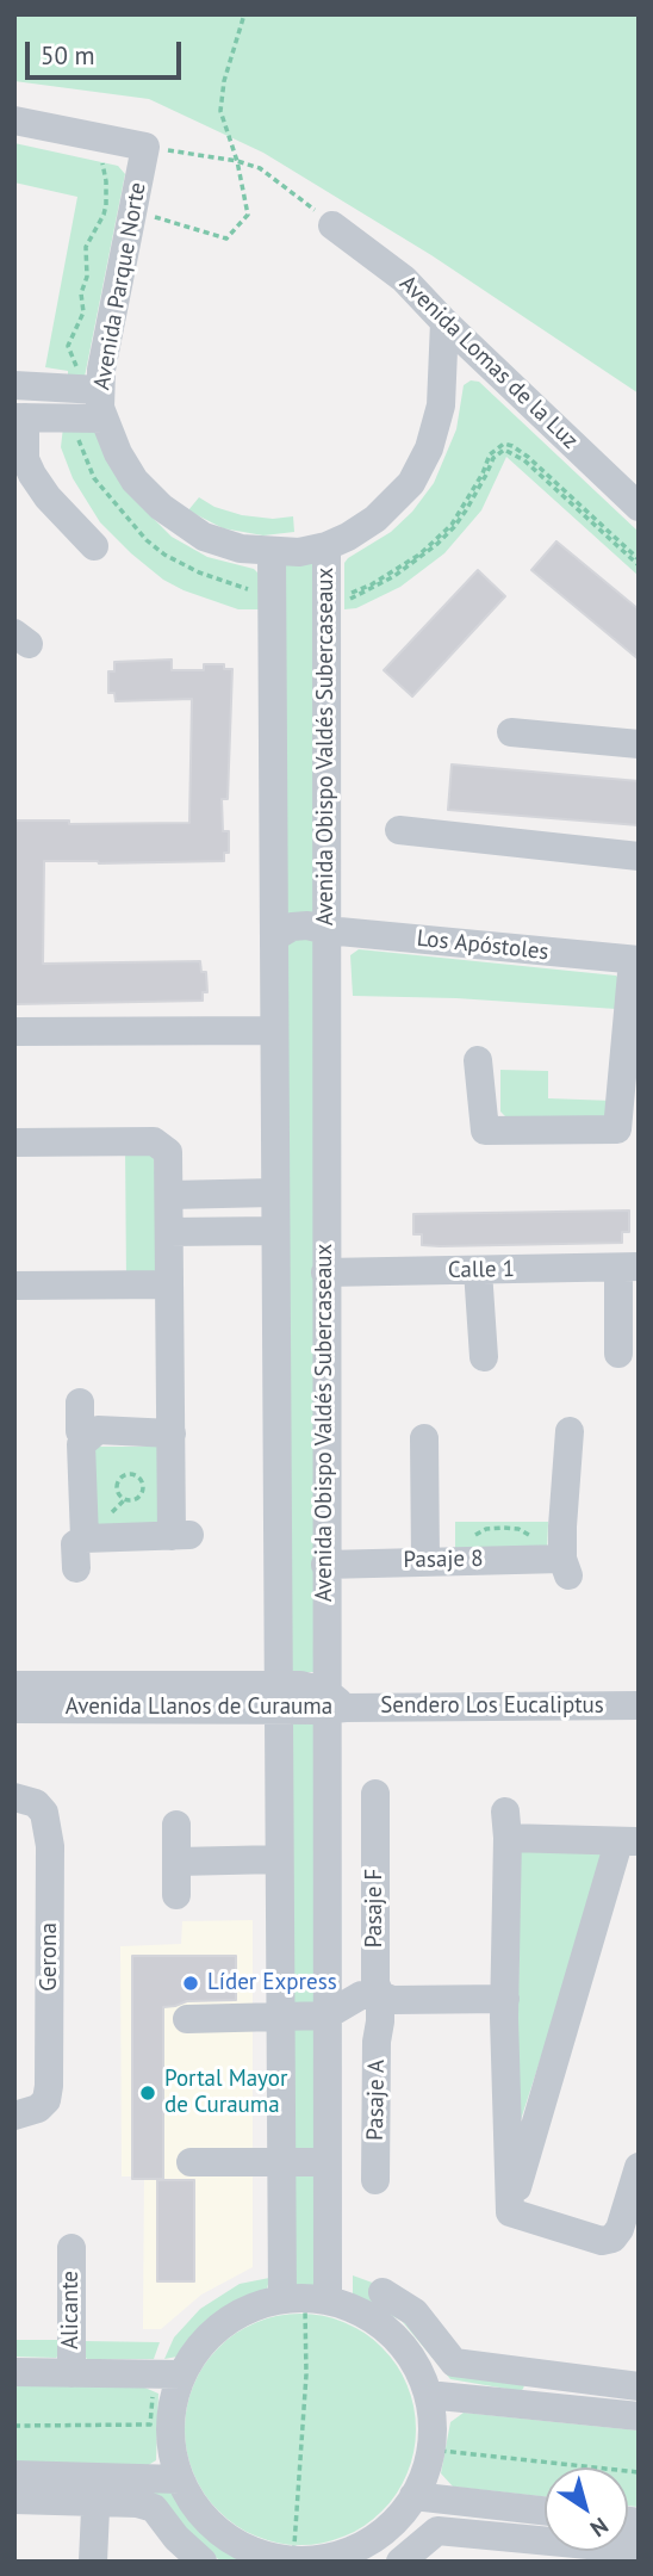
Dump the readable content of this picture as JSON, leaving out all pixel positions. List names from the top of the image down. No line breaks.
{"streets":{"street":["Avenida Parque Norte","Avenida Lomas de la Luz","Avenida Obispo Valdés Subercaseaux","Los Apóstoles","Calle 1","Pasaje 8","Sendero Los Eucaliptus","Avenida Llanos de Curauma","Pasaje F","Gerona","Pasaje A","Alicante"]},"crossings":[["Avenida Parque Norte","Avenida Lomas de la Luz"],["Avenida Parque Norte","Avenida Obispo Valdés Subercaseaux"],["Avenida Obispo Valdés Subercaseaux","Los Apóstoles"],["Avenida Obispo Valdés Subercaseaux","Calle 1"],["Avenida Obispo Valdés Subercaseaux","Pasaje 8"],["Avenida Obispo Valdés Subercaseaux","Sendero Los Eucaliptus"],["Avenida Obispo Valdés Subercaseaux","Avenida Llanos de Curauma"],["Sendero Los Eucaliptus","Avenida Llanos de Curauma"],["Pasaje F","Pasaje A"]],"places":["Líder Express","Portal Mayor de Curauma"],"scale_bar":"50 m","north":"bottom right"}
